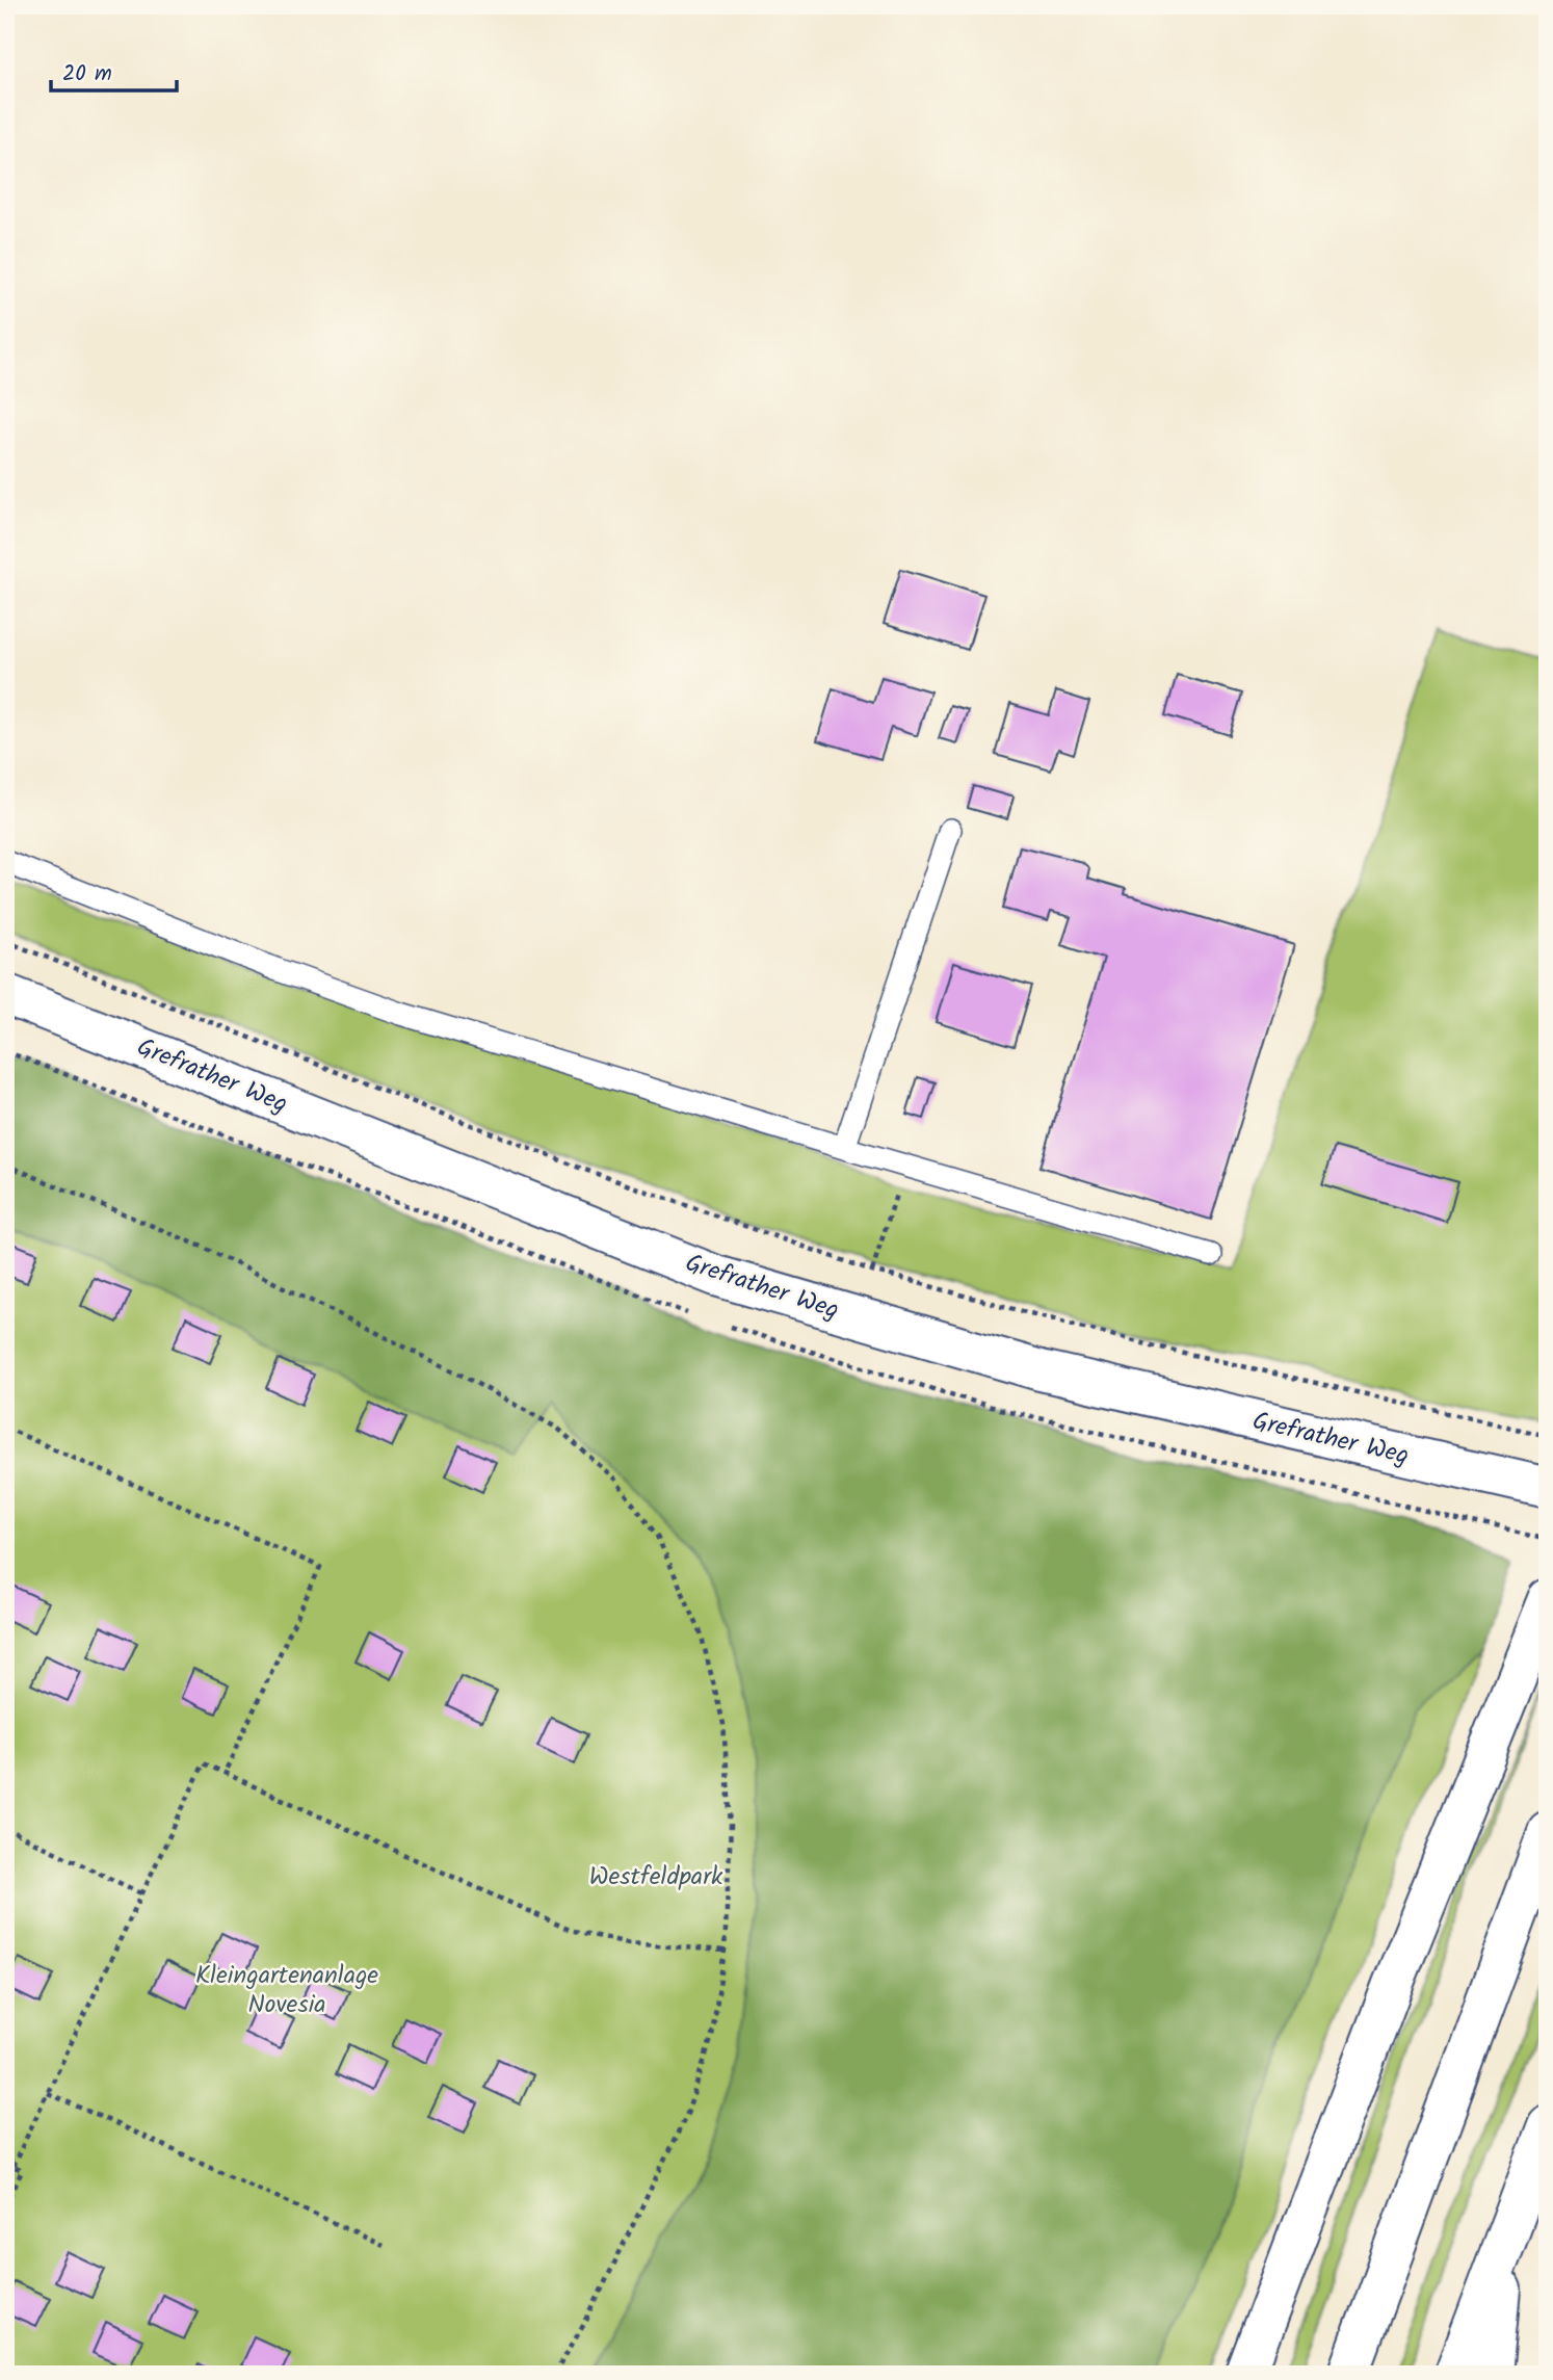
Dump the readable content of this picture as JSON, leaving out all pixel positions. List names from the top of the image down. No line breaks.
{"streets":{"main road":["Grefrather Weg"]},"parks":["Westfeldpark","Kleingartenanlage Novesia"],"scale_bar":"20 m"}
